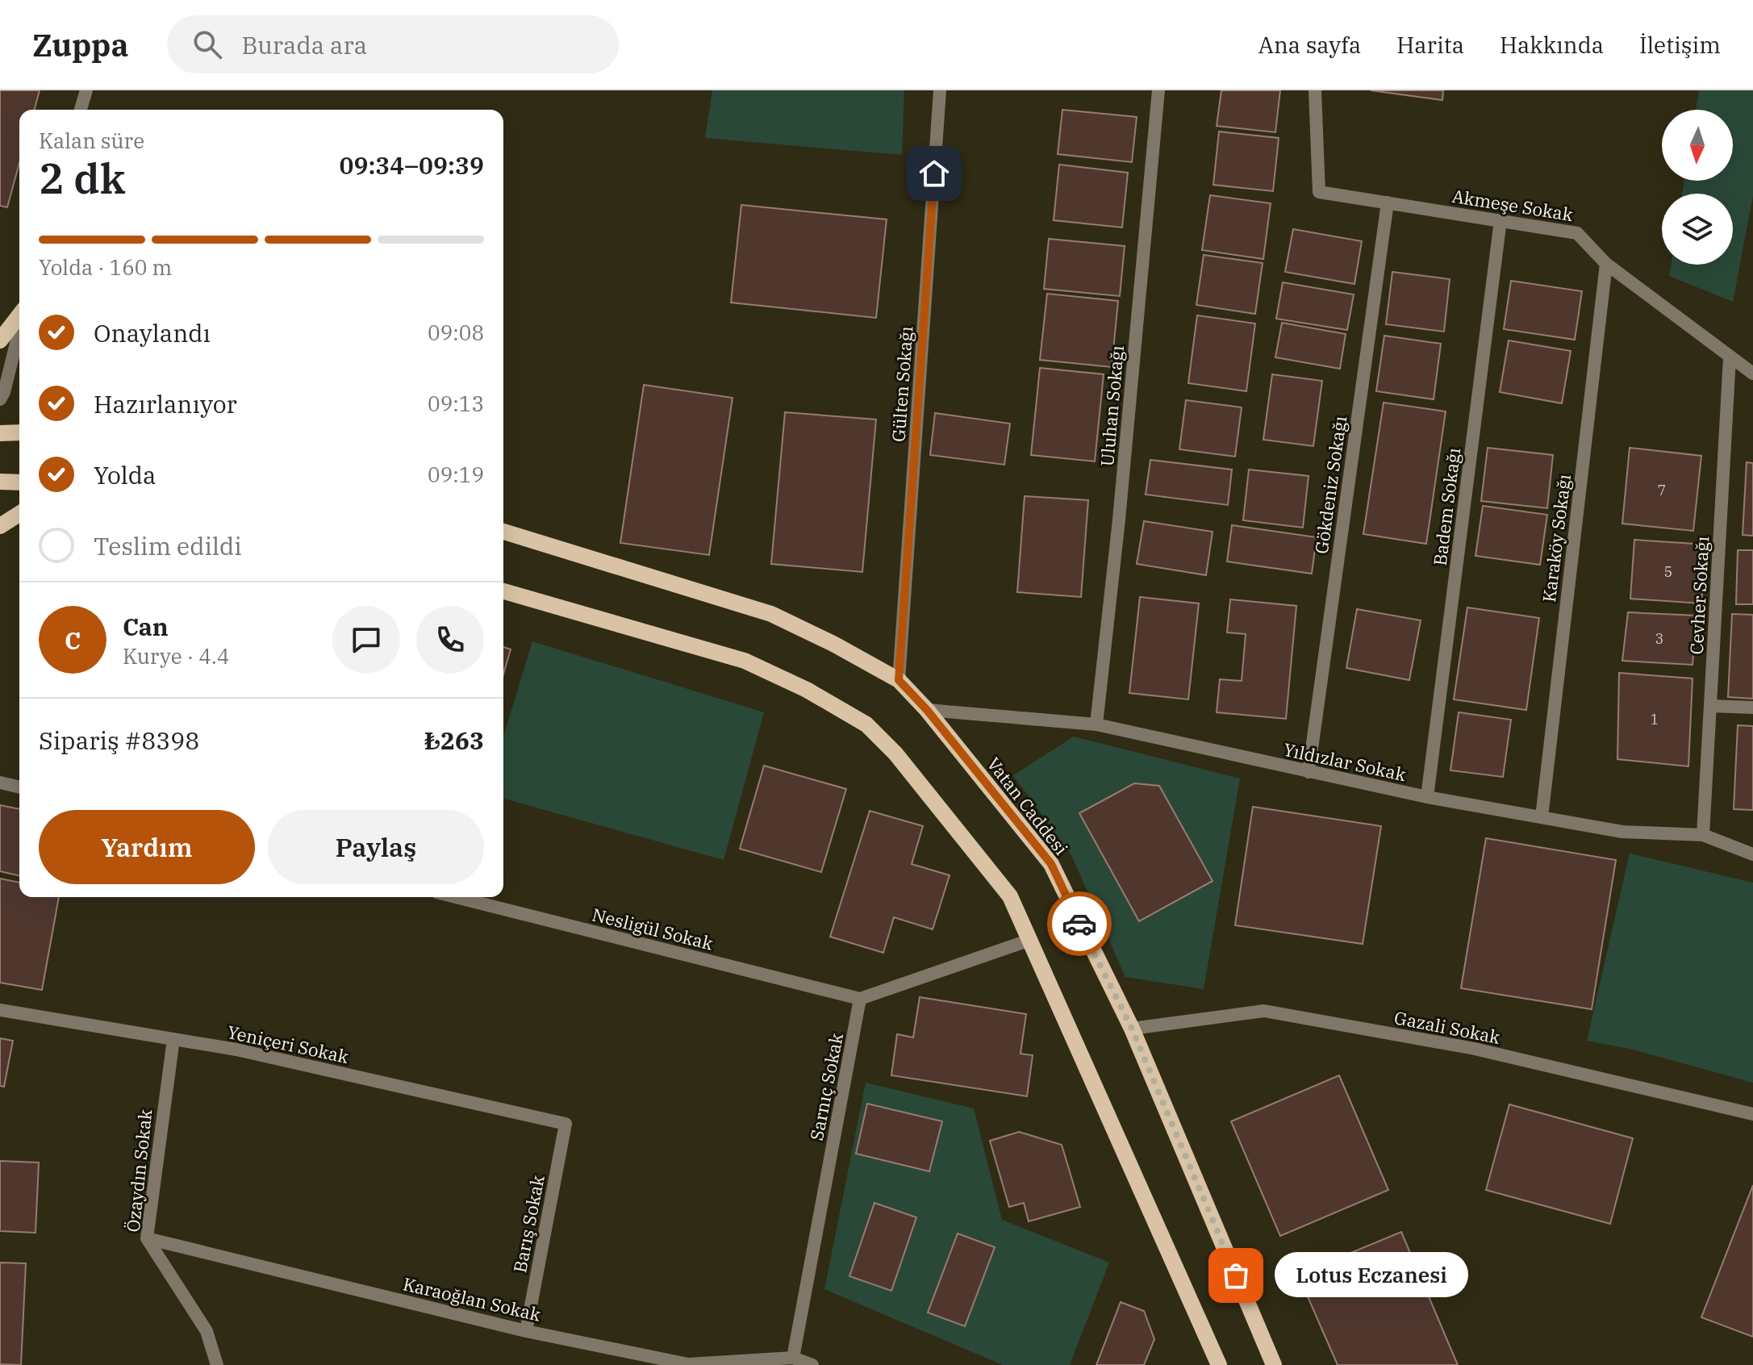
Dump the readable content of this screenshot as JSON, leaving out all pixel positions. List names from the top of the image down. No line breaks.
{"streets":{"main road":["Vatan Caddesi"],"street":["Akmeşe Sokak","Gülten Sokağı","Uluhan Sokağı","Gökdeniz Sokağı","Badem Sokağı","Karaköy Sokağı","Cevher Sokağı","Yıldızlar Sokak","Nesligül Sokak","Gazali Sokak","Yeniçeri Sokak","Sarnıç Sokak","Özaydın Sokak","Barış Sokak","Karaoğlan Sokak"]},"crossings":[["Akmeşe Sokak","Gökdeniz Sokağı"],["Akmeşe Sokak","Badem Sokağı"],["Akmeşe Sokak","Karaköy Sokağı"],["Akmeşe Sokak","Cevher Sokağı"],["Gülten Sokağı","Vatan Caddesi"],["Uluhan Sokağı","Yıldızlar Sokak"],["Gökdeniz Sokağı","Yıldızlar Sokak"],["Badem Sokağı","Yıldızlar Sokak"],["Karaköy Sokağı","Yıldızlar Sokak"],["Cevher Sokağı","Yıldızlar Sokak"],["Yıldızlar Sokak","Vatan Caddesi"],["Vatan Caddesi","Gazali Sokak"],["Nesligül Sokak","Sarnıç Sokak"],["Yeniçeri Sokak","Özaydın Sokak"],["Yeniçeri Sokak","Barış Sokak"],["Sarnıç Sokak","Karaoğlan Sokak"],["Özaydın Sokak","Karaoğlan Sokak"],["Barış Sokak","Karaoğlan Sokak"]],"places":["Lotus Eczanesi"],"house_numbers":["7","5","3","1"],"north":"bottom","page":{"header":"Zuppa","search":"Burada ara","nav":["Ana sayfa","Harita","Hakkında","İletişim"],"heading":["2 dk","Kalan süre","09:34–09:39"],"panel":["Can","Kurye · 4.4","Sipariş #8398","₺263"],"bar":"Yolda · 160 m","list":[["Onaylandı","09:08"],["Hazırlanıyor","09:13"],["Yolda","09:19"],"Teslim edildi"],"round":"C","buttons":["Yardım","Paylaş"],"bubble":"Lotus Eczanesi"}}
